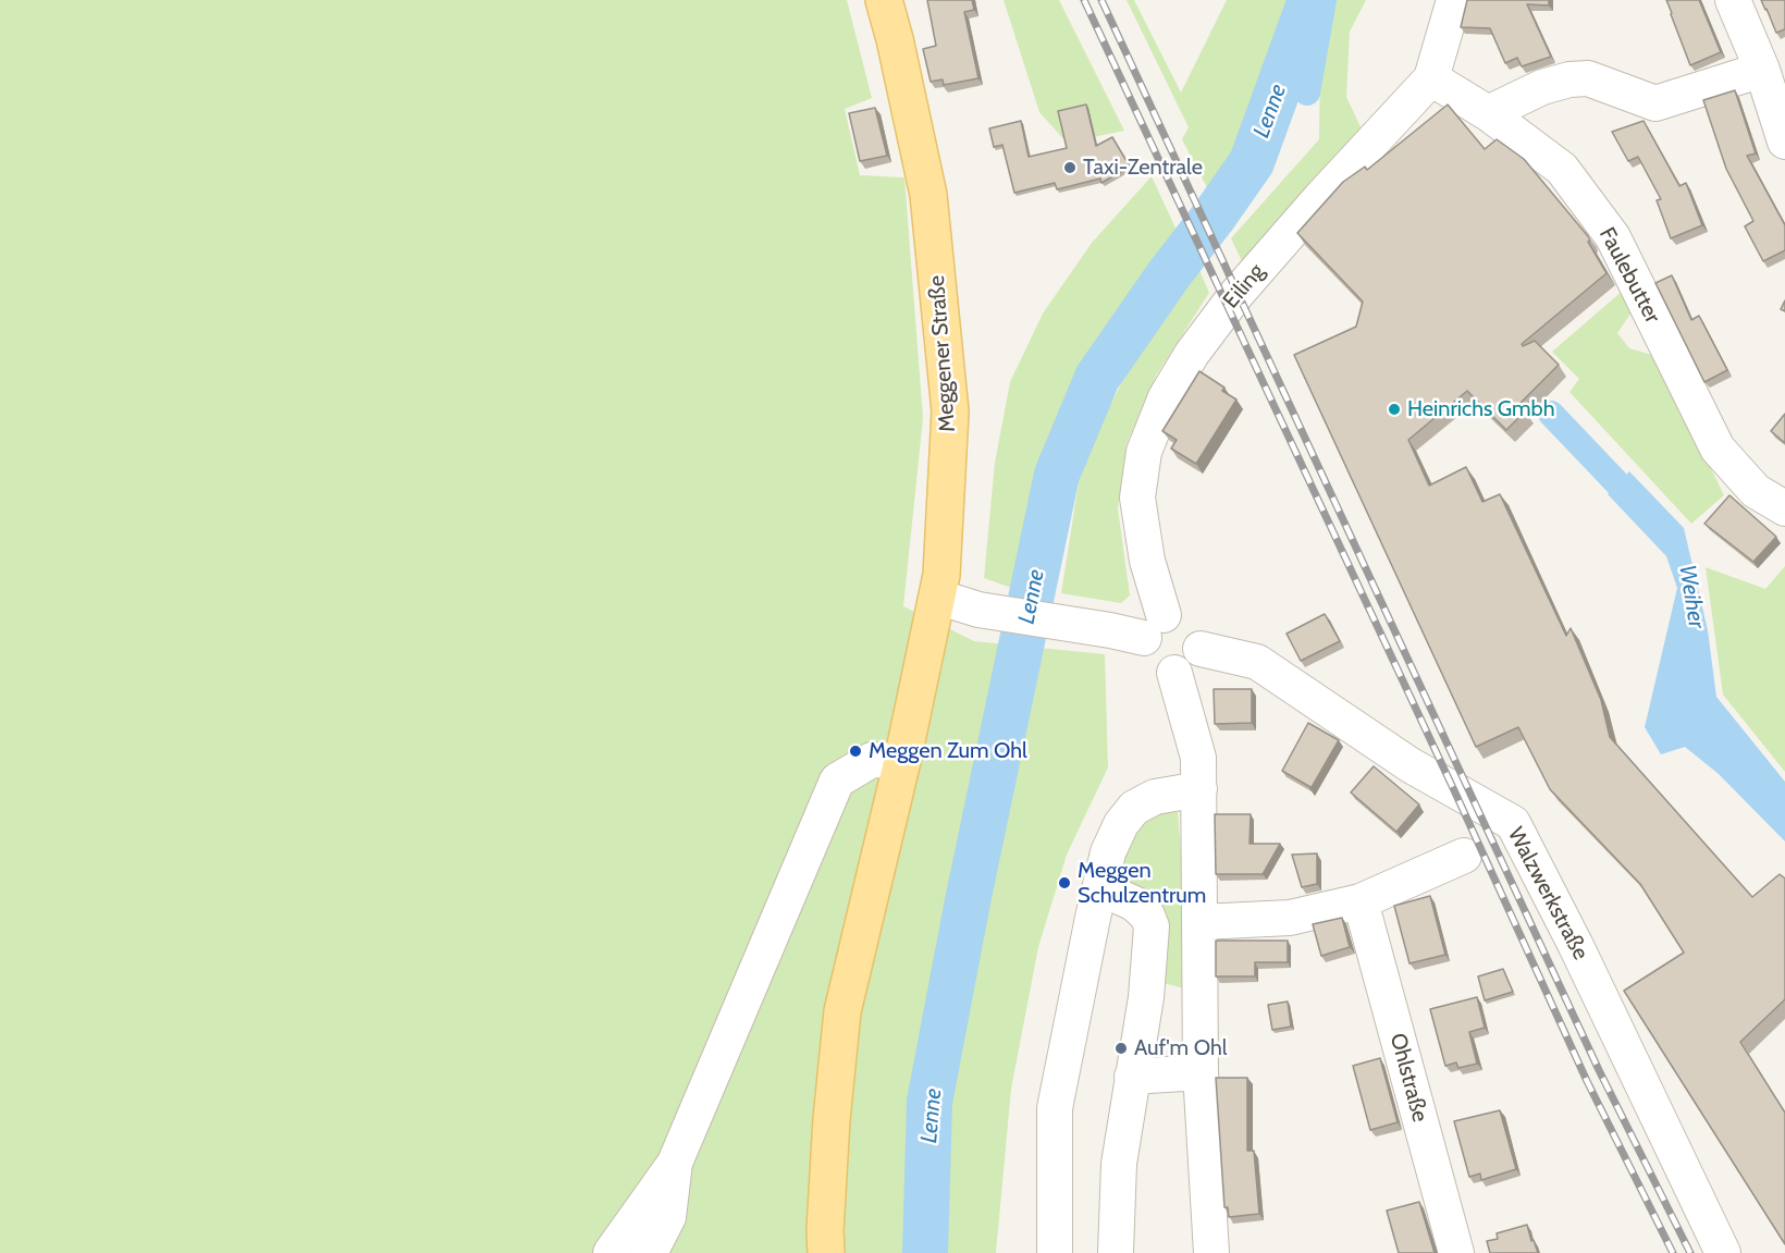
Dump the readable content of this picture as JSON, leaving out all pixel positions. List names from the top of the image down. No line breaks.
{"streets":{"main road":["Meggener Straße"],"street":["Faulebutter","Eiling","Walzwerkstraße","Ohlstraße"]},"crossings":[["Faulebutter","Eiling"],["Eiling","Walzwerkstraße"]],"water":["Lenne","Weiher"],"places":["Taxi-Zentrale","Heinrichs Gmbh","Meggen Zum Ohl","Meggen Schulzentrum","Auf'm Ohl"]}
